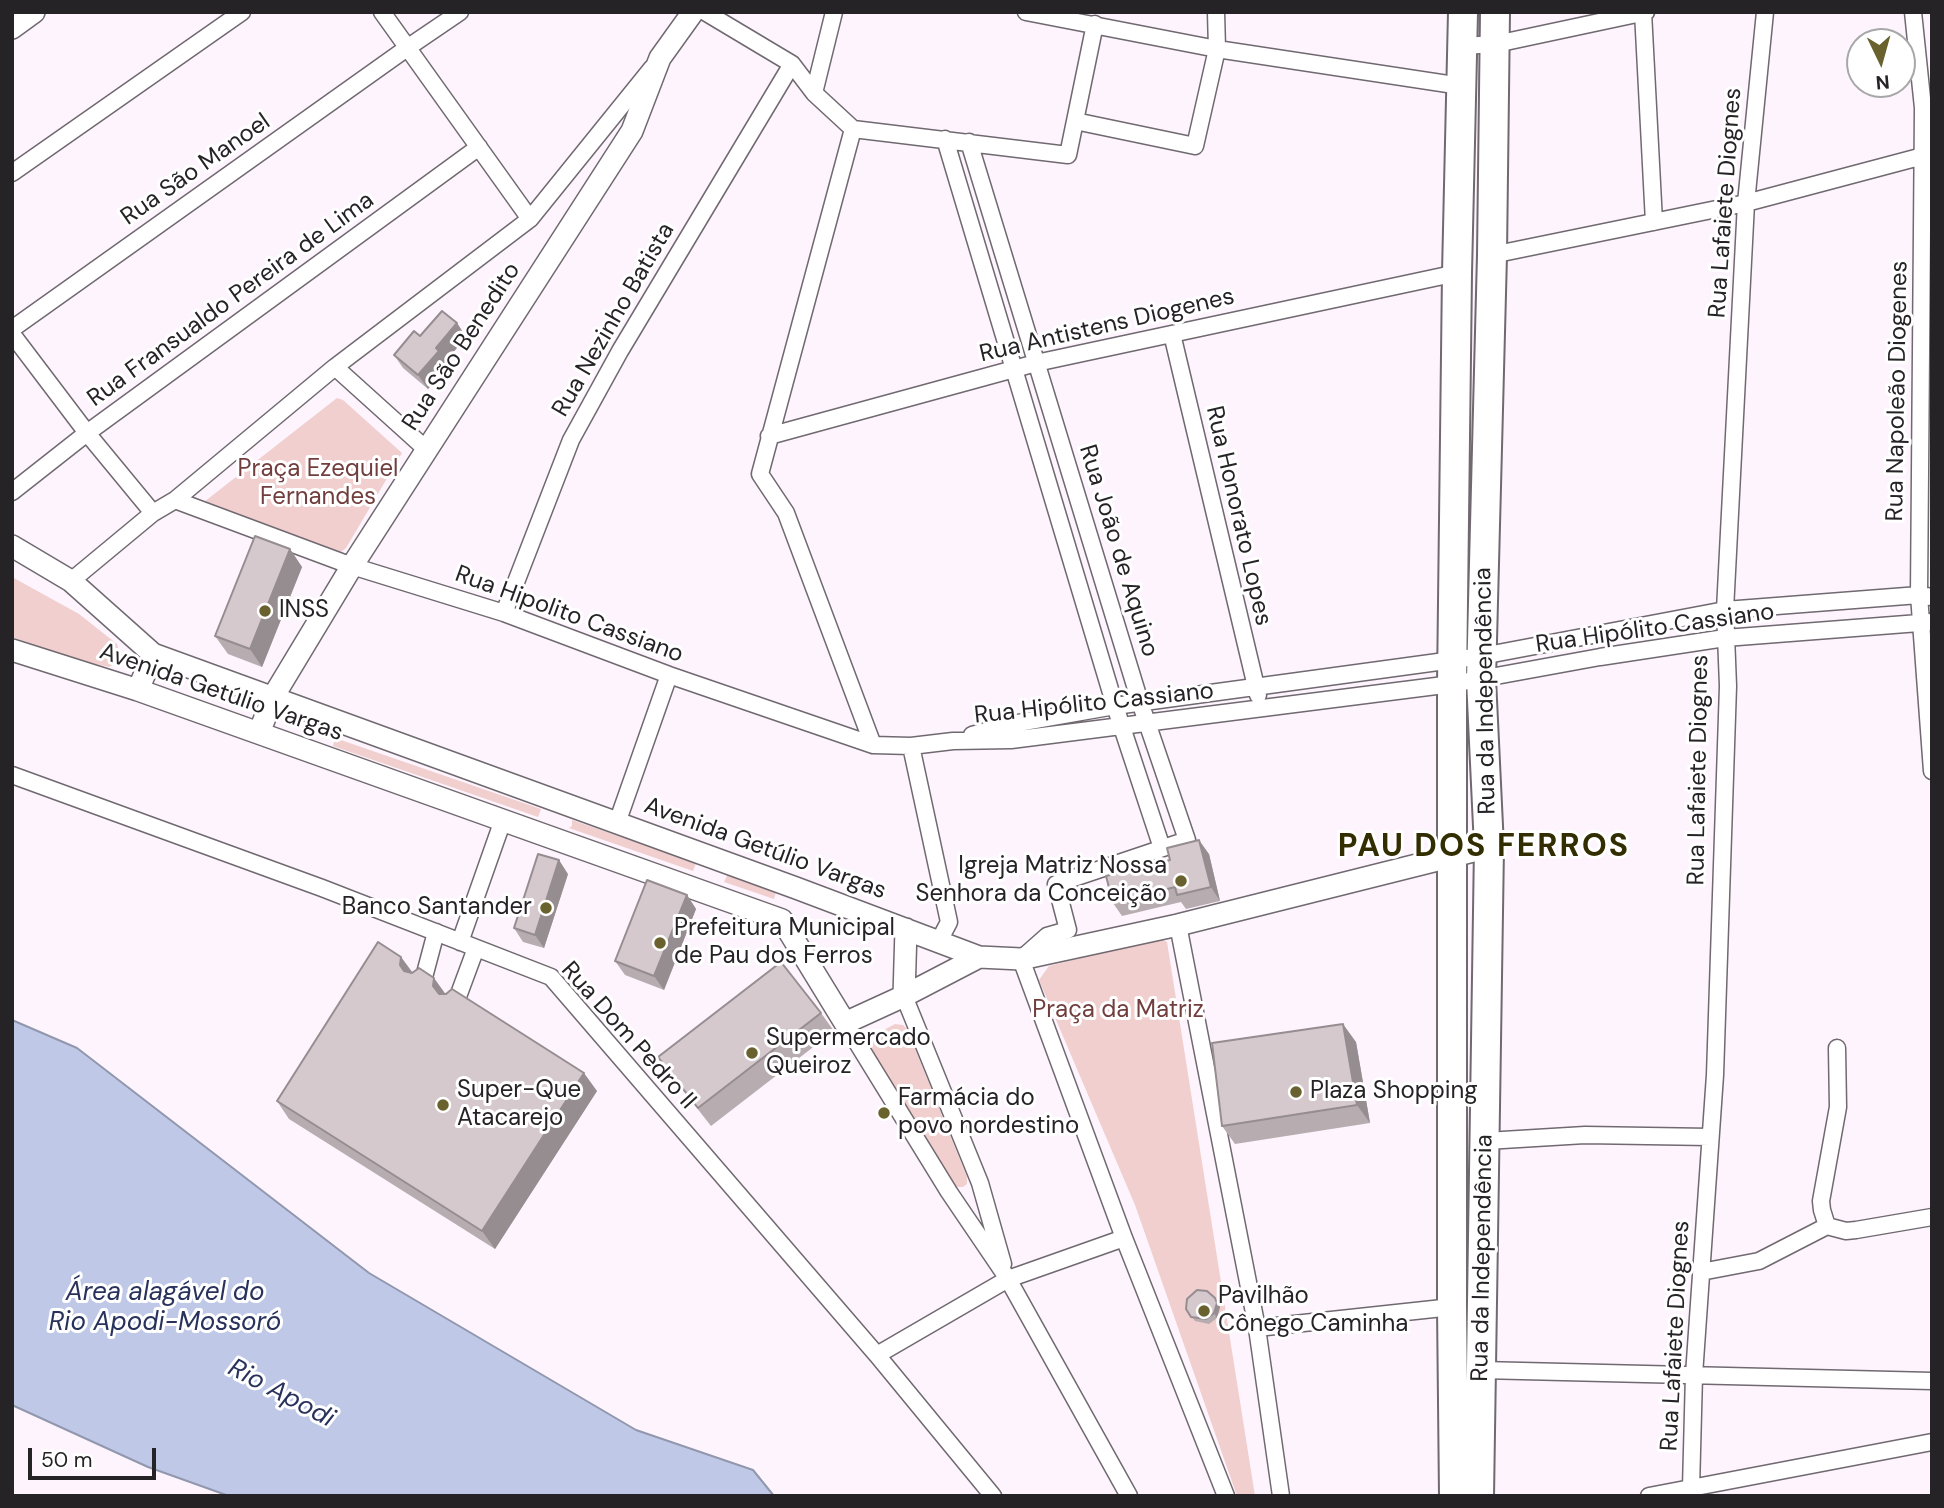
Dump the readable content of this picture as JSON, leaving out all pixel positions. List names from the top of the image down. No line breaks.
{"streets":{"highway":["Rua da Independência"],"main road":["Rua São Benedito","Avenida Getúlio Vargas"],"street":["Rua São Manoel","Rua Lafaiete Diognes","Rua Fransualdo Pereira de Lima","Rua Nezinho Batista","Rua Antistens Diogenes","Rua Napoleão Diogenes","Rua Honorato Lopes","Rua João de Aquino","Rua Hipolito Cassiano","Rua Hipólito Cassiano","Rua Dom Pedro II"]},"crossings":[["Rua Lafaiete Diognes","Rua Hipólito Cassiano"],["Rua Nezinho Batista","Rua Hipolito Cassiano"],["Rua Antistens Diogenes","Rua Honorato Lopes"],["Rua Antistens Diogenes","Rua João de Aquino"],["Rua Antistens Diogenes","Rua da Independência"],["Rua São Benedito","Rua Hipolito Cassiano"],["Rua São Benedito","Avenida Getúlio Vargas"],["Rua Napoleão Diogenes","Rua Hipólito Cassiano"],["Rua Honorato Lopes","Rua Hipólito Cassiano"],["Rua João de Aquino","Rua Hipólito Cassiano"],["Rua Hipolito Cassiano","Rua Hipólito Cassiano"],["Rua Hipólito Cassiano","Rua da Independência"]],"districts":["PAU DOS FERROS"],"water":["Área alagável do Rio Apodi-Mossoró","Rio Apodi"],"parks":["Praça Ezequiel Fernandes","Praça da Matriz"],"places":["INSS","Igreja Matriz Nossa Senhora da Conceição","Banco Santander","Prefeitura Municipal de Pau dos Ferros","Supermercado Queiroz","Plaza Shopping","Super-Que Atacarejo","Farmácia do povo nordestino","Pavilhão Cônego Caminha"],"scale_bar":"50 m","north":"bottom"}
